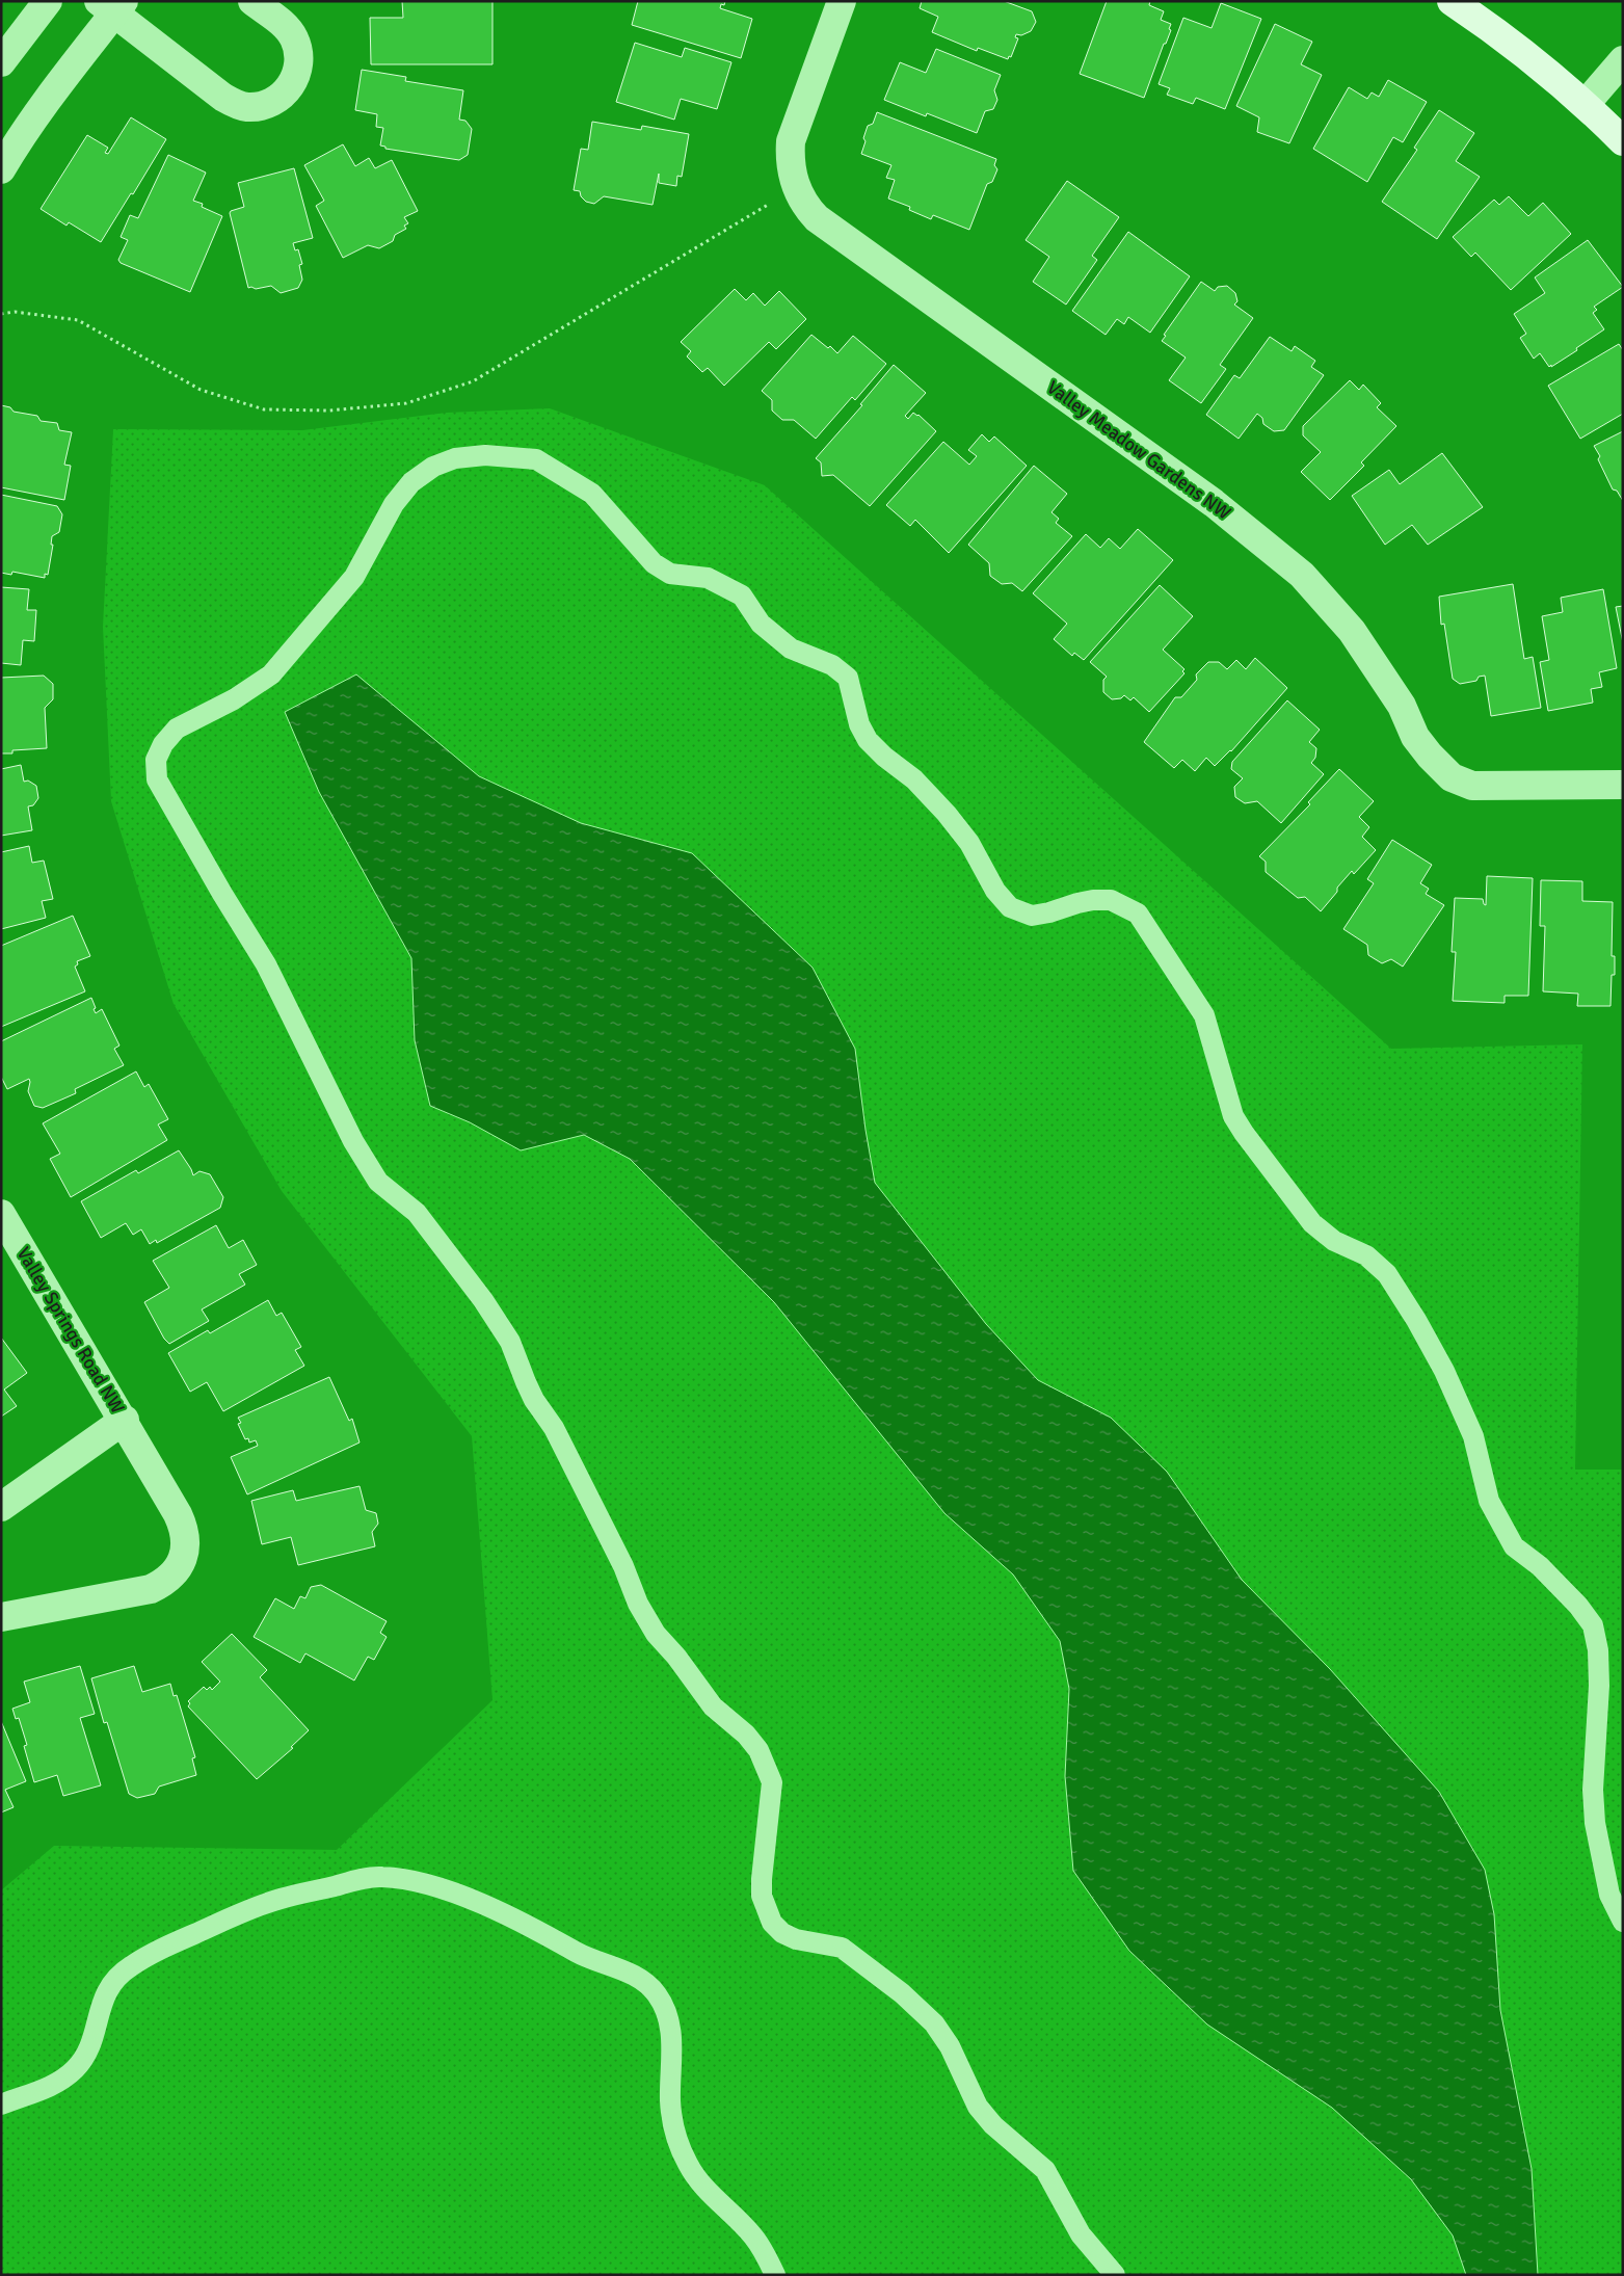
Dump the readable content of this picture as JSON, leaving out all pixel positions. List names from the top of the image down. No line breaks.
{"streets":{"street":["Valley Meadow Gardens NW","Valley Springs Road NW"]}}
